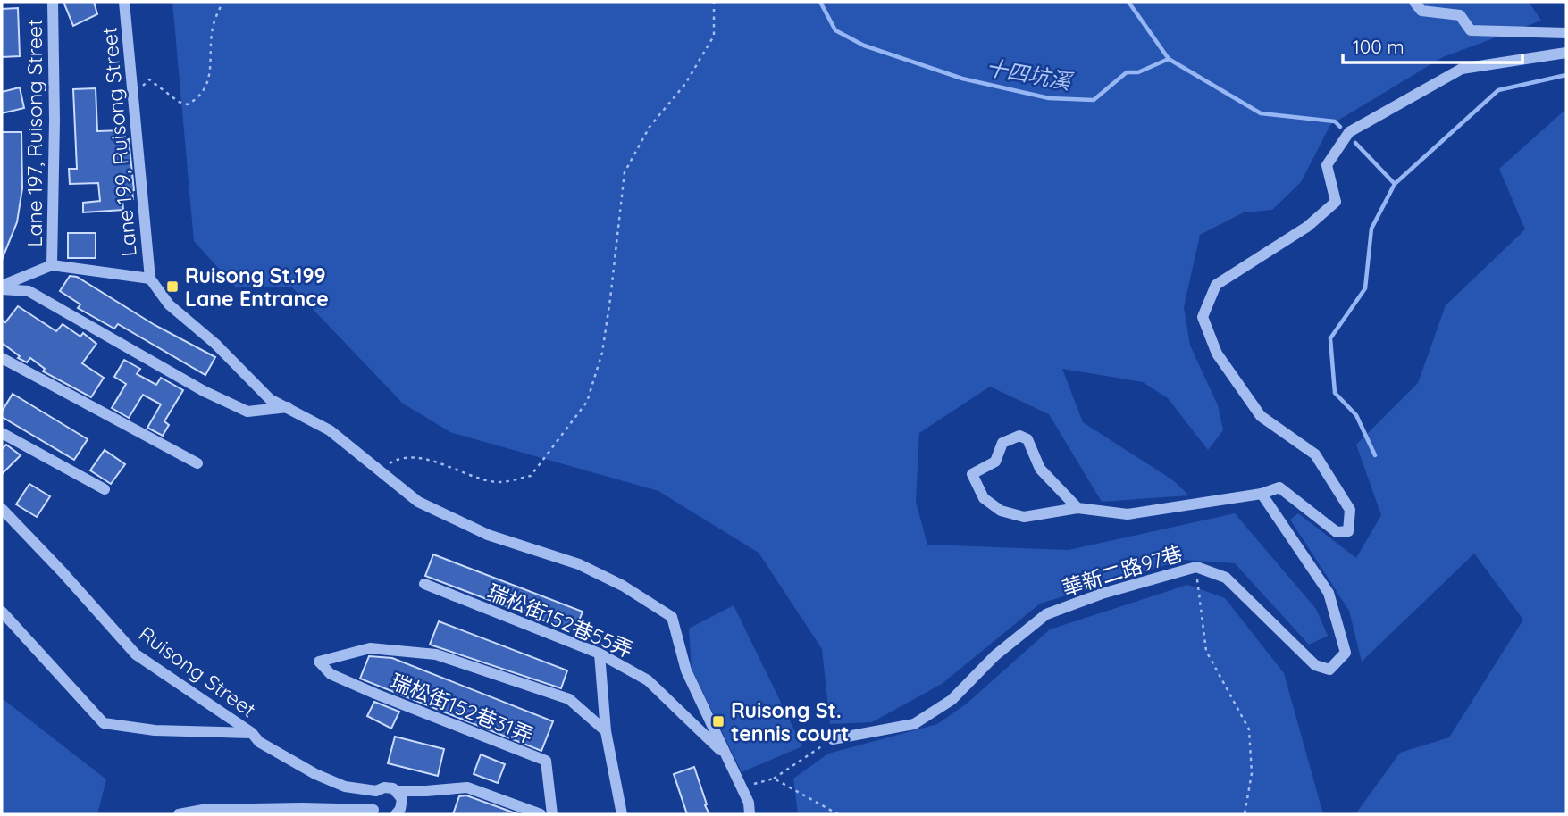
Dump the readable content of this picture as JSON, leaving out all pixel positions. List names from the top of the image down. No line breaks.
{"streets":{"street":["Lane 197, Ruisong Street","Lane 199, Ruisong Street","華新二路97巷","瑞松街152巷55弄","Ruisong Street","瑞松街152巷31弄"]},"water":["十四坑溪"],"places":{"transit":["Ruisong St.199 Lane Entrance","Ruisong St. tennis court"]},"scale_bar":"100 m"}
